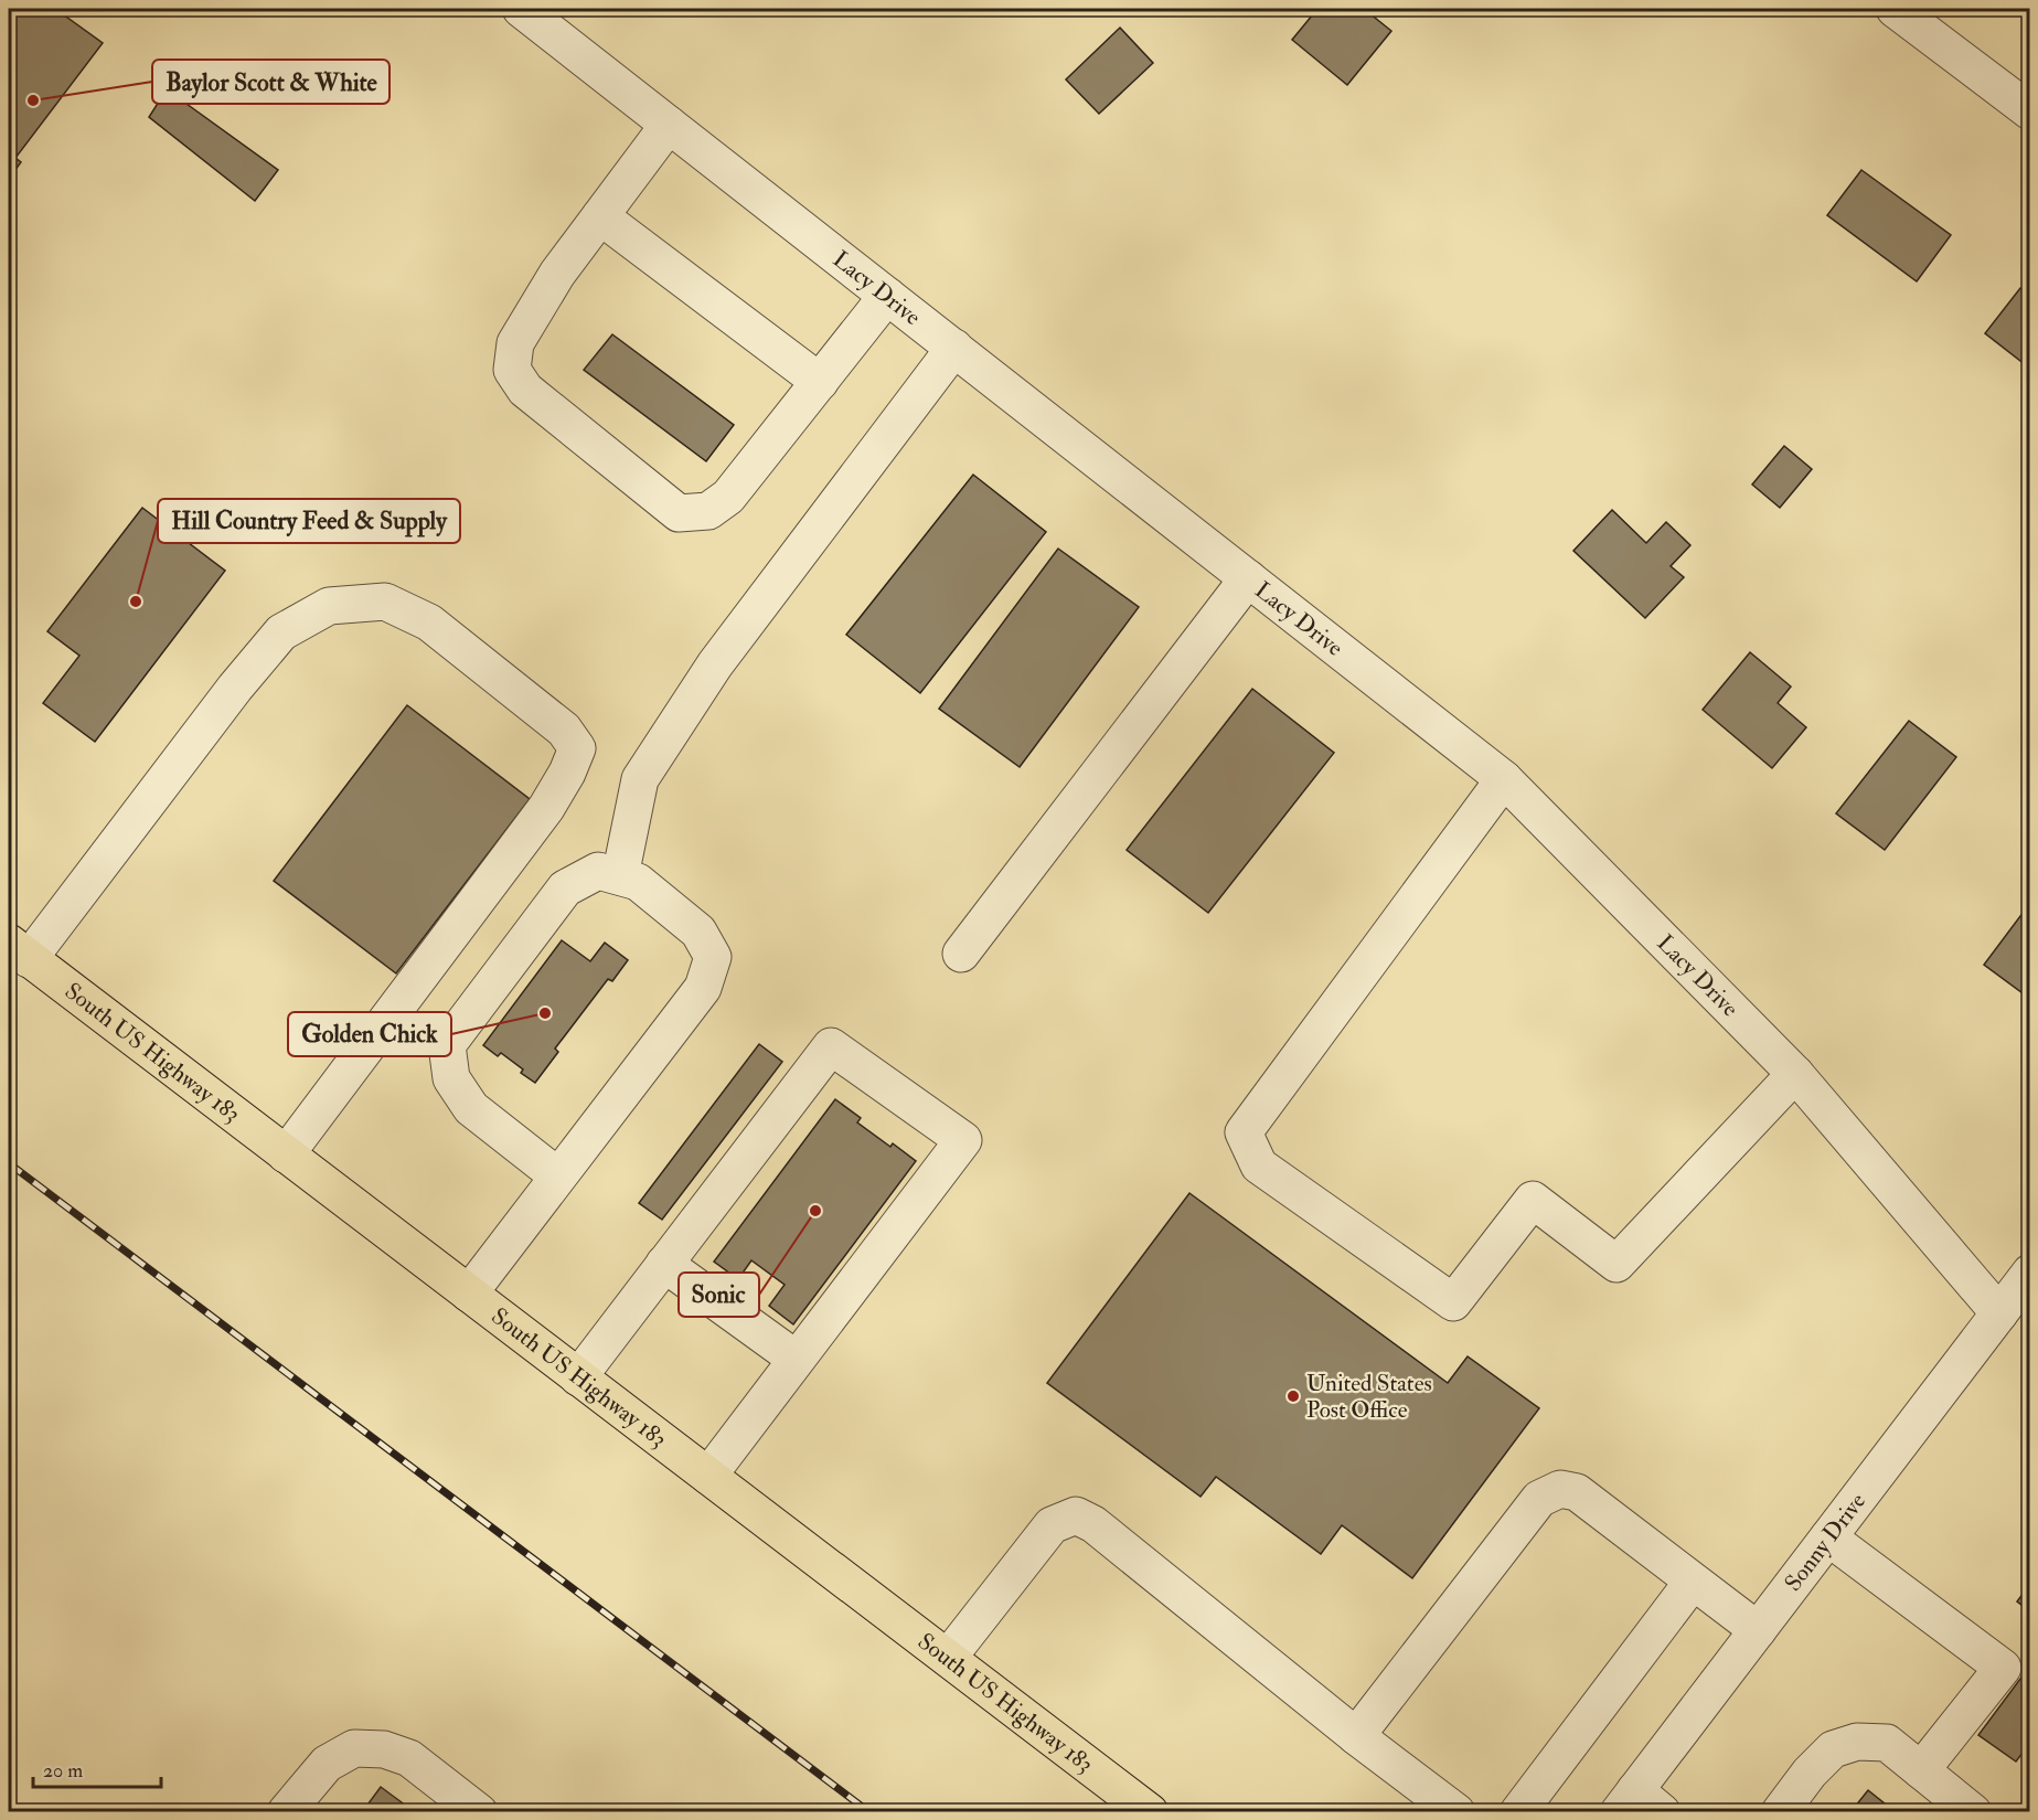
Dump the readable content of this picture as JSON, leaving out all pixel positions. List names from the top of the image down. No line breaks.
{"streets":{"main road":["South US Highway 183"],"street":["Lacy Drive","Sonny Drive"]},"crossings":[["Lacy Drive","Sonny Drive"]],"places":["Baylor Scott & White","Hill Country Feed & Supply","Golden Chick","Sonic","United States Post Office"],"scale_bar":"20 m"}
